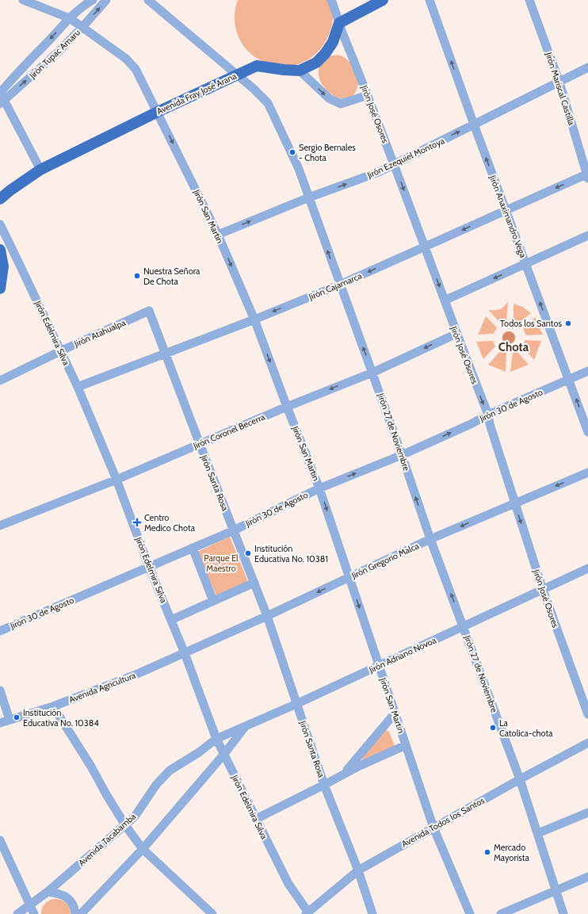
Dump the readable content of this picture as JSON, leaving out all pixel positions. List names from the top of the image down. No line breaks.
{"streets":{"main road":["Avenida Fray José Arana"],"street":["Jirón Tupac Amaru","Jirón Mariscal Castilla","Jirón José Osores","Jirón Ezequiel Montoya","Jirón San Martin","Jirón Anaximandro Vega","Jirón Cajamarca","Jirón Edelmira Silva","Jirón Atahualpa","Jirón 30 de Agosto","Jirón Coronel Becerra","Jirón 27 de Noviembre","Jirón Santa Rosa","Jirón Gregorio Malca","Jirón Adriano Novoa","Avenida Agricultura","Avenida Todos los Santos","Avenida Tacabamba"]},"crossings":[["Jirón Tupac Amaru","Jirón San Martin"],["Jirón Mariscal Castilla","Jirón Ezequiel Montoya"],["Jirón Mariscal Castilla","Jirón Cajamarca"],["Avenida Fray José Arana","Jirón José Osores"],["Avenida Fray José Arana","Jirón San Martin"],["Avenida Fray José Arana","Jirón 27 de Noviembre"],["Jirón José Osores","Jirón Ezequiel Montoya"],["Jirón José Osores","Jirón Cajamarca"],["Jirón José Osores","Jirón 30 de Agosto"],["Jirón José Osores","Jirón Coronel Becerra"],["Jirón José Osores","Jirón Gregorio Malca"],["Jirón José Osores","Jirón Adriano Novoa"],["Jirón Ezequiel Montoya","Jirón San Martin"],["Jirón Ezequiel Montoya","Jirón Anaximandro Vega"],["Jirón Ezequiel Montoya","Jirón 27 de Noviembre"],["Jirón San Martin","Jirón Cajamarca"],["Jirón San Martin","Jirón 30 de Agosto"],["Jirón San Martin","Jirón Coronel Becerra"],["Jirón San Martin","Jirón Gregorio Malca"],["Jirón San Martin","Jirón Adriano Novoa"],["Jirón San Martin","Avenida Todos los Santos"],["Jirón Anaximandro Vega","Jirón Cajamarca"],["Jirón Anaximandro Vega","Jirón 30 de Agosto"],["Jirón Cajamarca","Jirón Edelmira Silva"],["Jirón Cajamarca","Jirón 27 de Noviembre"],["Jirón Cajamarca","Jirón Santa Rosa"],["Jirón Edelmira Silva","Jirón Atahualpa"],["Jirón Edelmira Silva","Jirón 30 de Agosto"],["Jirón Edelmira Silva","Jirón Coronel Becerra"],["Jirón Edelmira Silva","Jirón Gregorio Malca"],["Jirón Edelmira Silva","Jirón Adriano Novoa"],["Jirón Edelmira Silva","Avenida Agricultura"],["Jirón Edelmira Silva","Avenida Todos los Santos"],["Jirón Edelmira Silva","Avenida Tacabamba"],["Jirón Atahualpa","Jirón Santa Rosa"],["Jirón 30 de Agosto","Jirón 27 de Noviembre"],["Jirón 30 de Agosto","Jirón Santa Rosa"],["Jirón Coronel Becerra","Jirón 27 de Noviembre"],["Jirón Coronel Becerra","Jirón Santa Rosa"],["Jirón 27 de Noviembre","Jirón Gregorio Malca"],["Jirón 27 de Noviembre","Jirón Adriano Novoa"],["Jirón 27 de Noviembre","Avenida Todos los Santos"],["Jirón Santa Rosa","Jirón Gregorio Malca"],["Jirón Santa Rosa","Jirón Adriano Novoa"],["Jirón Santa Rosa","Avenida Todos los Santos"],["Jirón Gregorio Malca","Avenida Agricultura"],["Jirón Adriano Novoa","Avenida Tacabamba"]],"one_way":["Jirón José Osores","Jirón Ezequiel Montoya","Jirón San Martin","Jirón Anaximandro Vega","Jirón Coronel Becerra","Jirón 27 de Noviembre","Jirón Gregorio Malca"],"districts":["Chota"],"parks":["Parque El Maestro"],"places":{"other":["Sergio Bernales - Chota","Nuestra Señora De Chota","Todos los Santos","Institución Educativa No. 10381","Institución Educativa No. 10384","La Catolica-chota","Mercado Mayorista"],"health":["Centro Medico Chota"]}}
